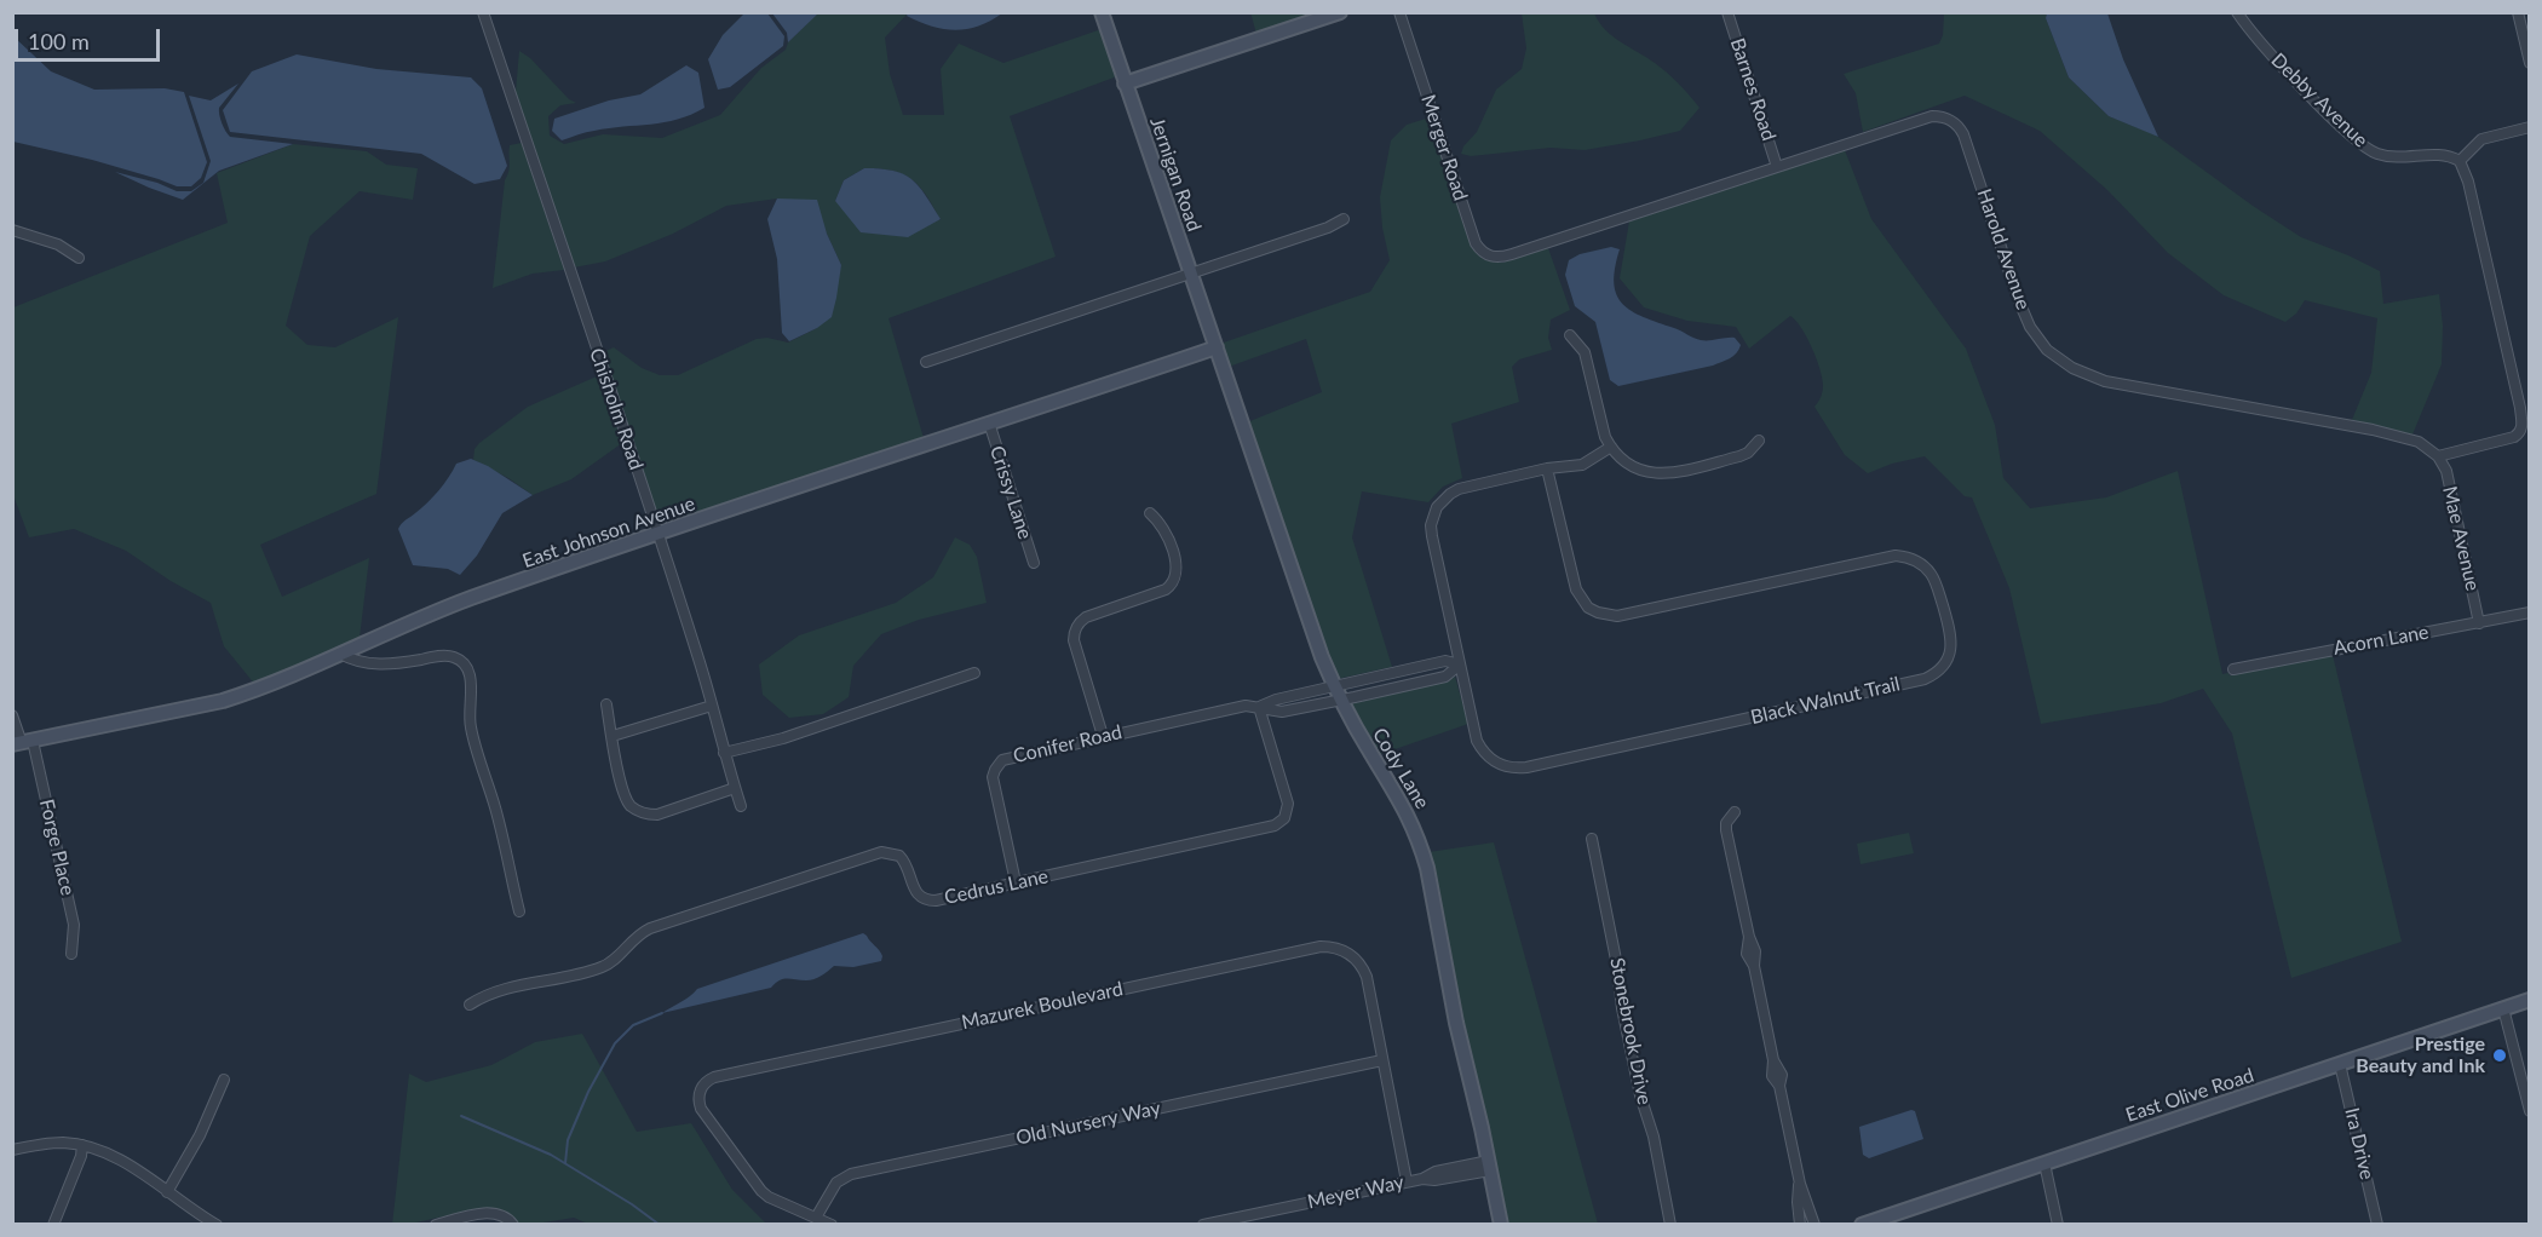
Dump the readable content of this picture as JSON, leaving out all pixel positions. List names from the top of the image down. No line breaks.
{"streets":{"street":["Barnes Road","Debby Avenue","Merger Road","Jernigan Road","Harold Avenue","Chisholm Road","Crissy Lane","East Johnson Avenue","Mae Avenue","Acorn Lane","Black Walnut Trail","Conifer Road","Cody Lane","Forge Place","Cedrus Lane","Mazurek Boulevard","Stonebrook Drive","East Olive Road","Old Nursery Way","Ira Drive","Meyer Way"]},"crossings":[["Barnes Road","Harold Avenue"],["Merger Road","Harold Avenue"],["Jernigan Road","East Johnson Avenue"],["Jernigan Road","Cody Lane"],["Harold Avenue","Mae Avenue"],["Chisholm Road","East Johnson Avenue"],["Crissy Lane","East Johnson Avenue"],["East Johnson Avenue","Cody Lane"],["East Johnson Avenue","Forge Place"],["Mae Avenue","Acorn Lane"],["Black Walnut Trail","Conifer Road"],["Conifer Road","Cody Lane"],["Conifer Road","Cedrus Lane"],["Cody Lane","Meyer Way"],["Mazurek Boulevard","Old Nursery Way"],["Mazurek Boulevard","Meyer Way"],["East Olive Road","Ira Drive"]],"places":["Prestige Beauty and Ink"],"scale_bar":"100 m"}
